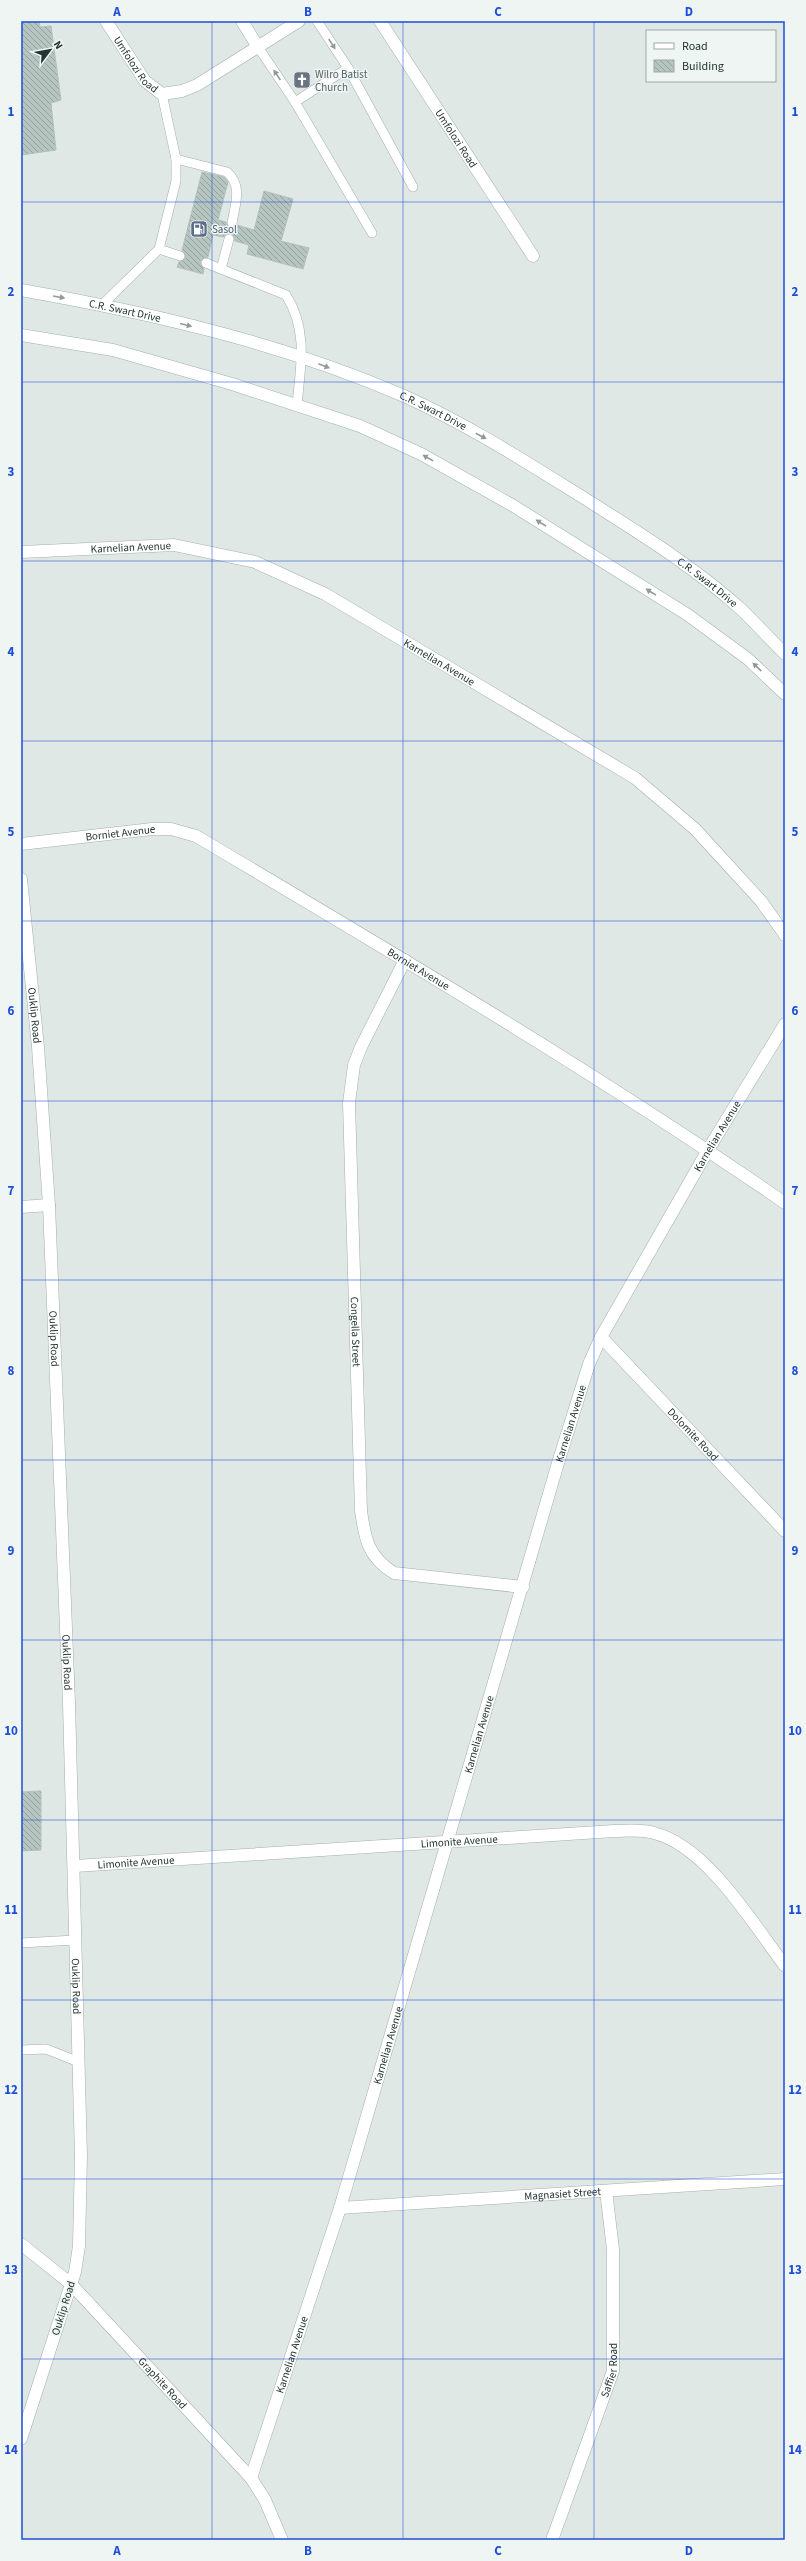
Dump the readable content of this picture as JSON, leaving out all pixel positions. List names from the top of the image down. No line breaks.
{"streets":{"street":["Umfolozi Road","C.R. Swart Drive","Karnelian Avenue","Borniet Avenue","Ouklip Road","Congella Street","Dolomite Road","Limonite Avenue","Magnasiet Street","Saffier Road","Graphite Road"]},"crossings":[["Karnelian Avenue","Borniet Avenue"],["Karnelian Avenue","Congella Street"],["Karnelian Avenue","Dolomite Road"],["Karnelian Avenue","Limonite Avenue"],["Karnelian Avenue","Magnasiet Street"],["Karnelian Avenue","Graphite Road"],["Borniet Avenue","Congella Street"],["Ouklip Road","Limonite Avenue"],["Ouklip Road","Graphite Road"],["Magnasiet Street","Saffier Road"]],"places":{"church":["Wilro Batist Church"],"fuel station":["Sasol"]},"legend":["Road","Building"],"north":"top right","grid":{"columns":["A","B","C","D"],"rows":["1","2","3","4","5","6","7","8","9","10","11","12","13","14"]}}
